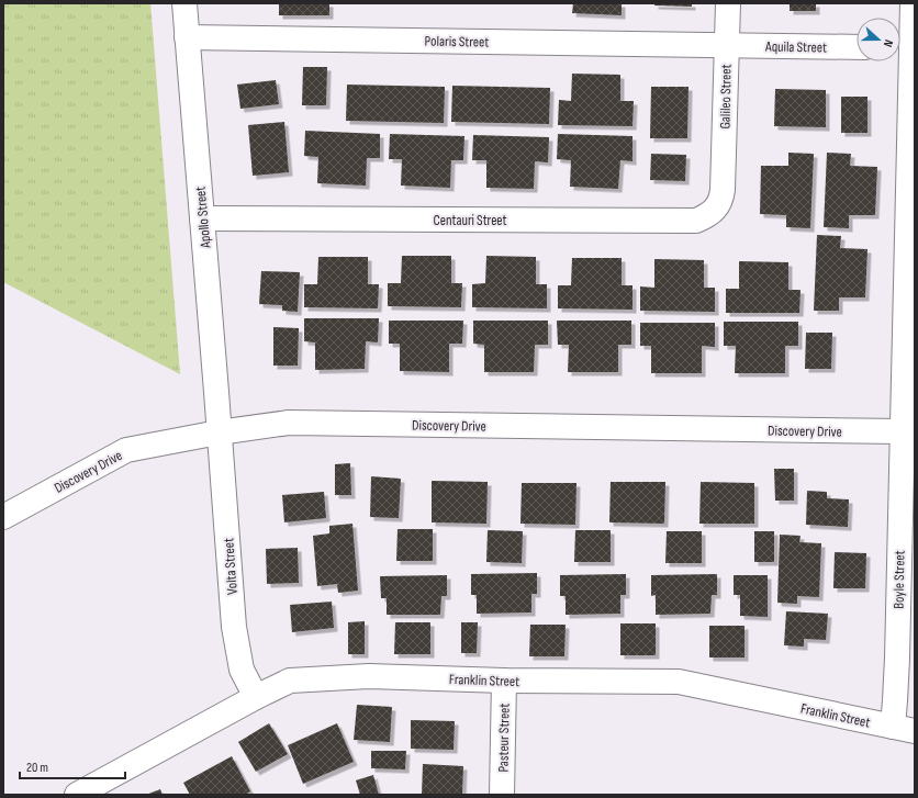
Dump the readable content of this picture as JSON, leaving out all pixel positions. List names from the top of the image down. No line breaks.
{"streets":{"street":["Polaris Street","Aquila Street","Galileo Street","Apollo Street","Centauri Street","Discovery Drive","Volta Street","Boyle Street","Franklin Street","Pasteur Street"]},"crossings":[["Polaris Street","Aquila Street"],["Polaris Street","Galileo Street"],["Polaris Street","Apollo Street"],["Aquila Street","Galileo Street"],["Galileo Street","Centauri Street"],["Apollo Street","Centauri Street"],["Apollo Street","Discovery Drive"],["Apollo Street","Volta Street"],["Discovery Drive","Volta Street"],["Discovery Drive","Boyle Street"],["Volta Street","Franklin Street"],["Boyle Street","Franklin Street"],["Franklin Street","Pasteur Street"]],"scale_bar":"20 m","north":"right"}
